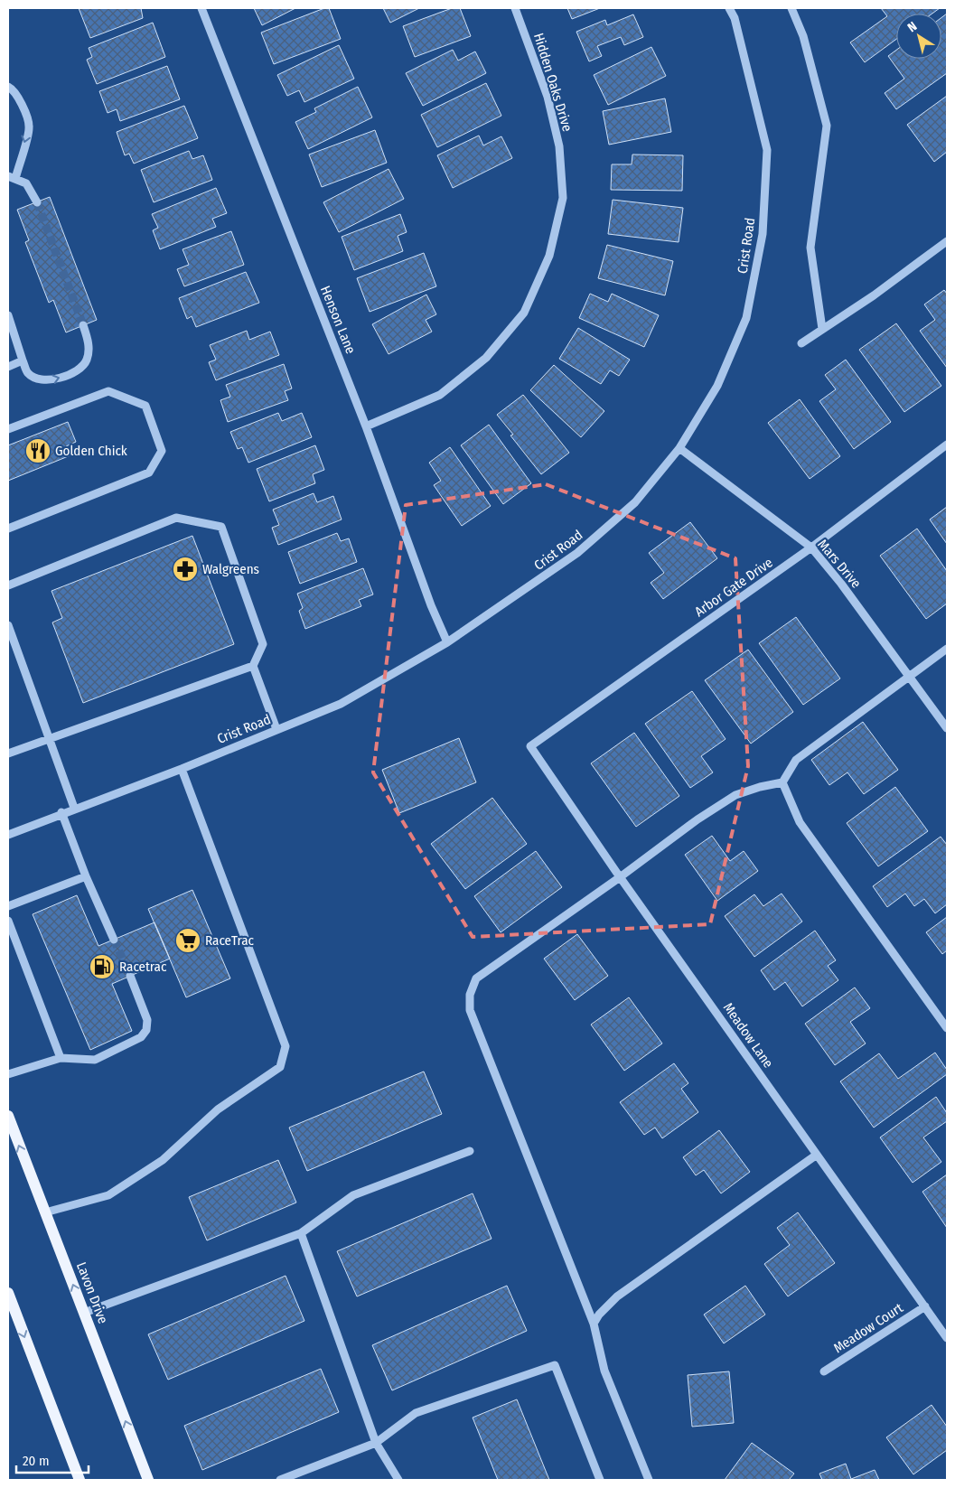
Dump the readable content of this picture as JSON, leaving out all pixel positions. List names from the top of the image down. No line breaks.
{"streets":{"main road":["Lavon Drive"],"street":["Hidden Oaks Drive","Crist Road","Henson Lane","Mars Drive","Arbor Gate Drive","Meadow Lane","Meadow Court"]},"crossings":[["Hidden Oaks Drive","Henson Lane"],["Crist Road","Henson Lane"],["Crist Road","Mars Drive"],["Mars Drive","Arbor Gate Drive"],["Arbor Gate Drive","Meadow Lane"],["Meadow Lane","Meadow Court"]],"places":{"restaurant":["Golden Chick"],"pharmacy":["Walgreens"],"supermarket":["RaceTrac"],"fuel station":["Racetrac"]},"scale_bar":"20 m","north":"top left"}
